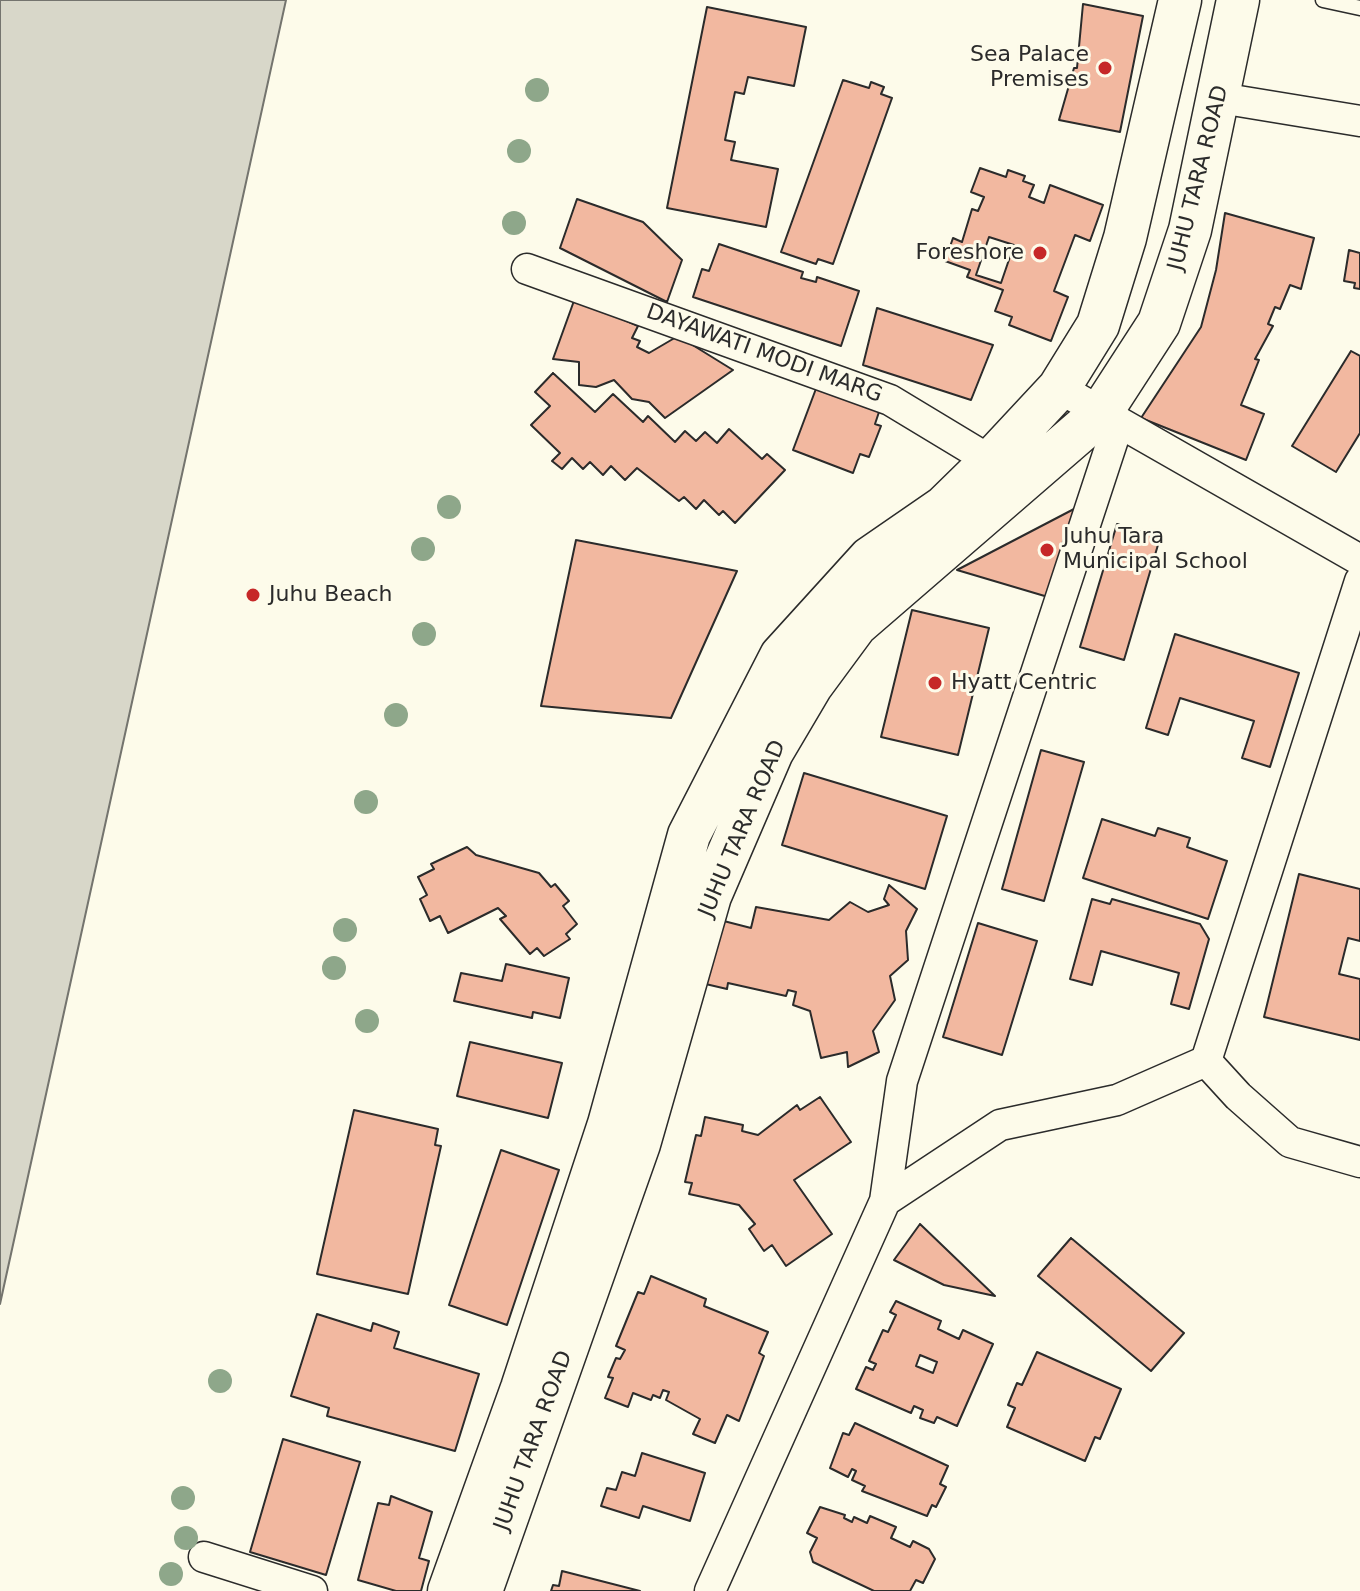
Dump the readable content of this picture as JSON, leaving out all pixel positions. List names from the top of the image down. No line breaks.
{"streets":{"main road":["JUHU TARA ROAD"],"street":["DAYAWATI MODI MARG"]},"crossings":[["JUHU TARA ROAD","DAYAWATI MODI MARG"]],"places":["Sea Palace Premises","Foreshore","Juhu Tara Municipal School","Juhu Beach","Hyatt Centric"]}
